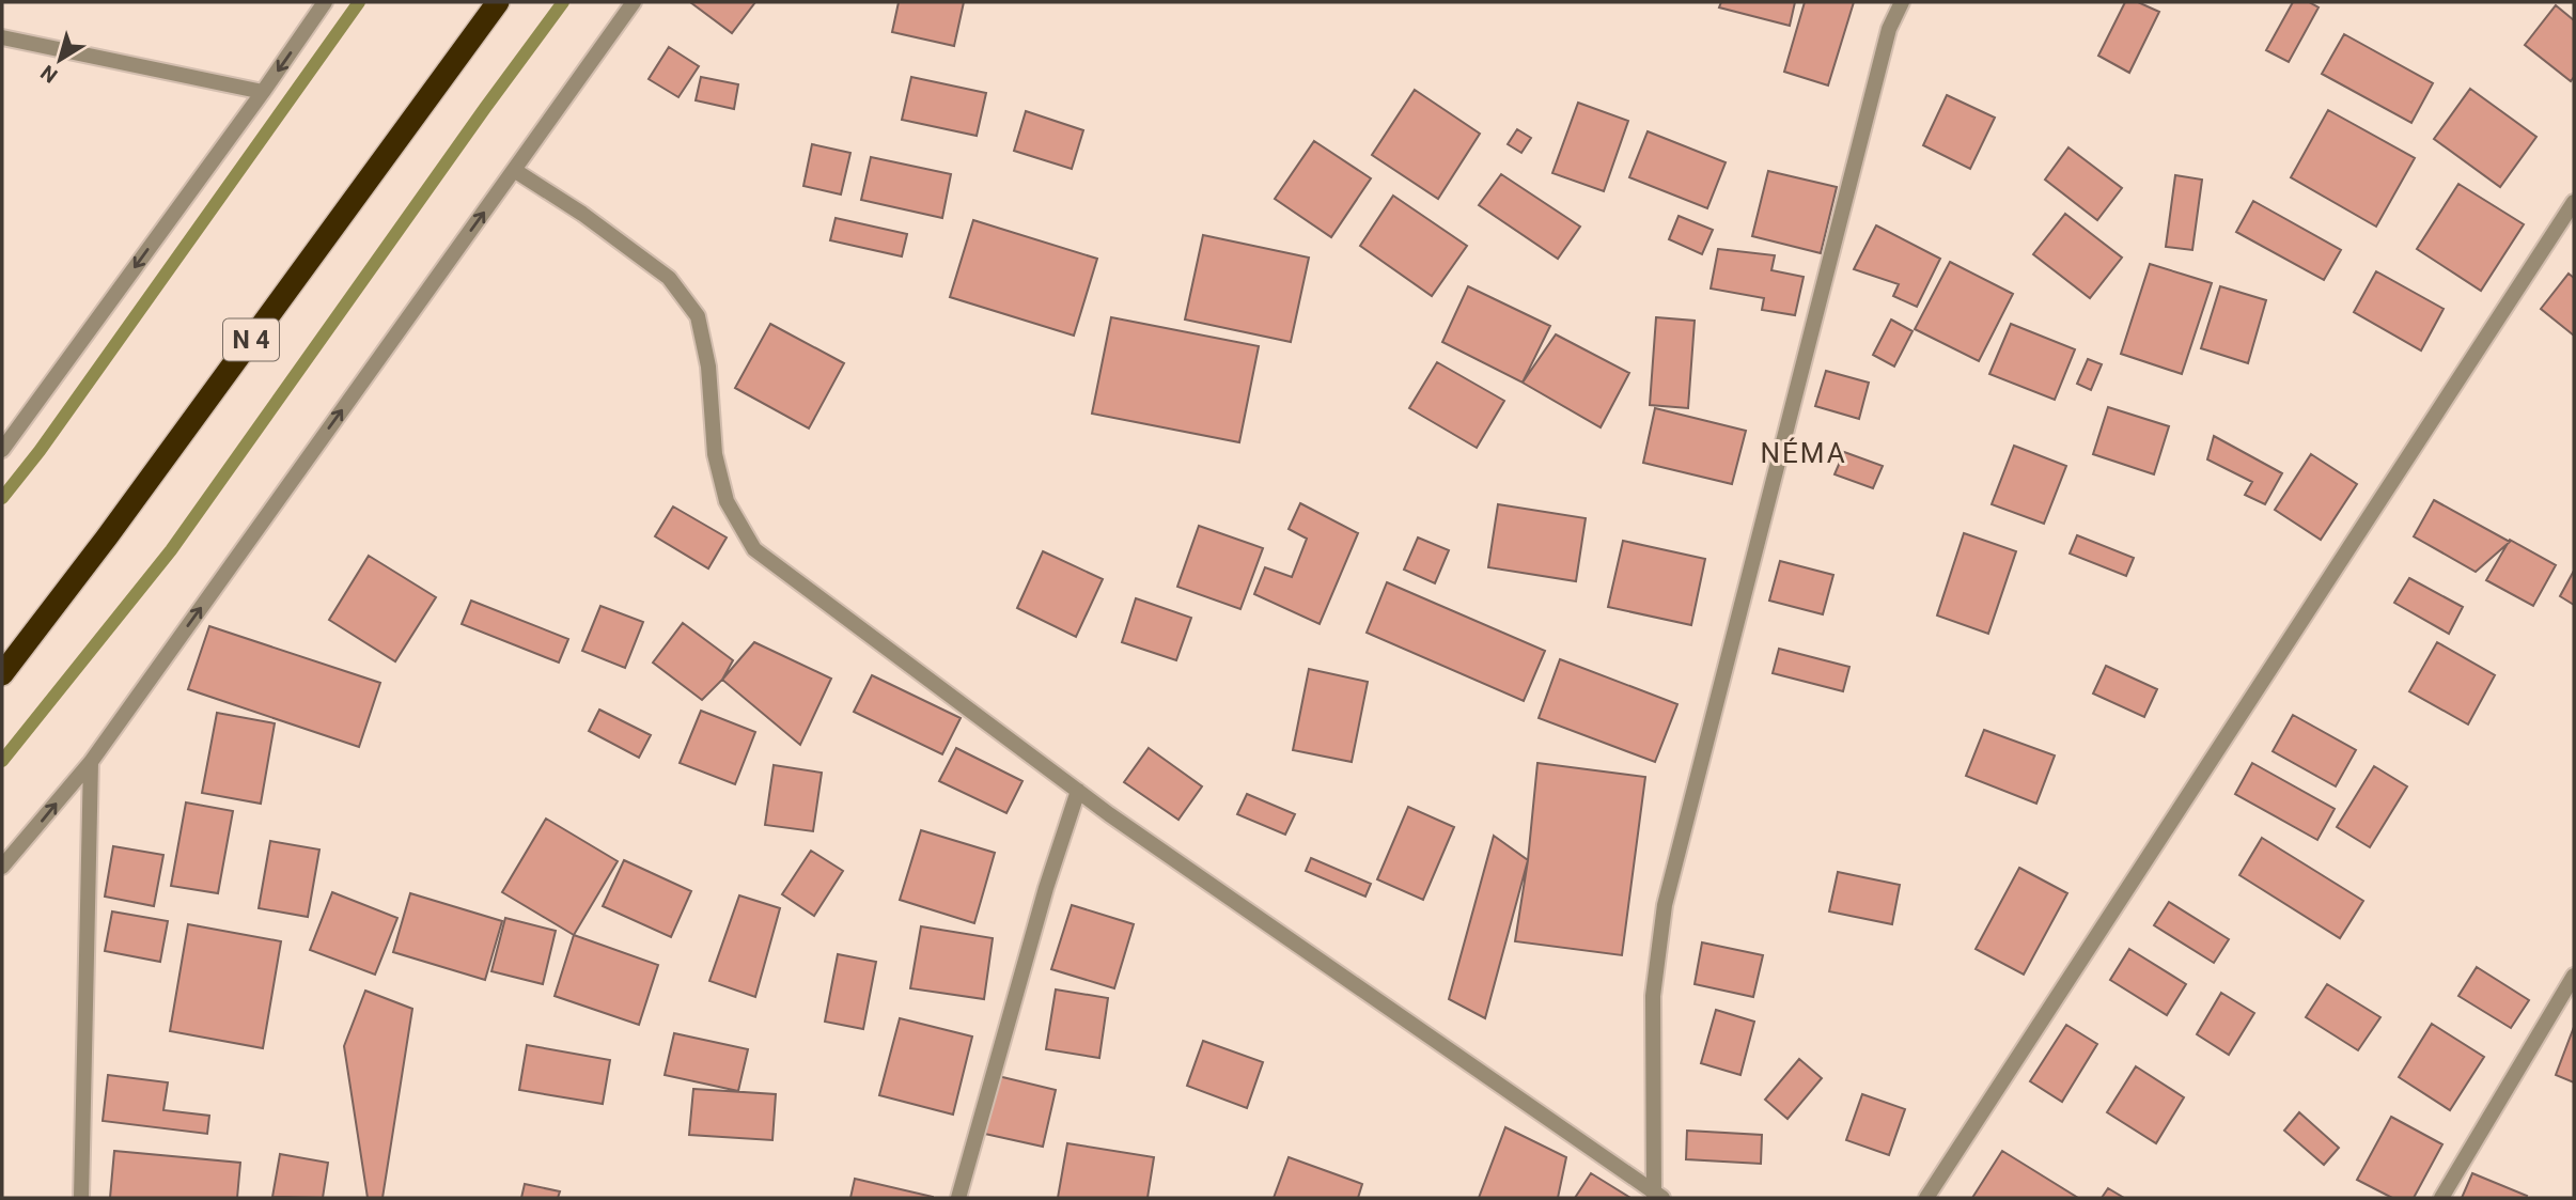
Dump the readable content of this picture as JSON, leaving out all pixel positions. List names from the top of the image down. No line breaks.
{"streets":{"highway":["N 4"]},"districts":["NÉMA"],"north":"bottom left"}
